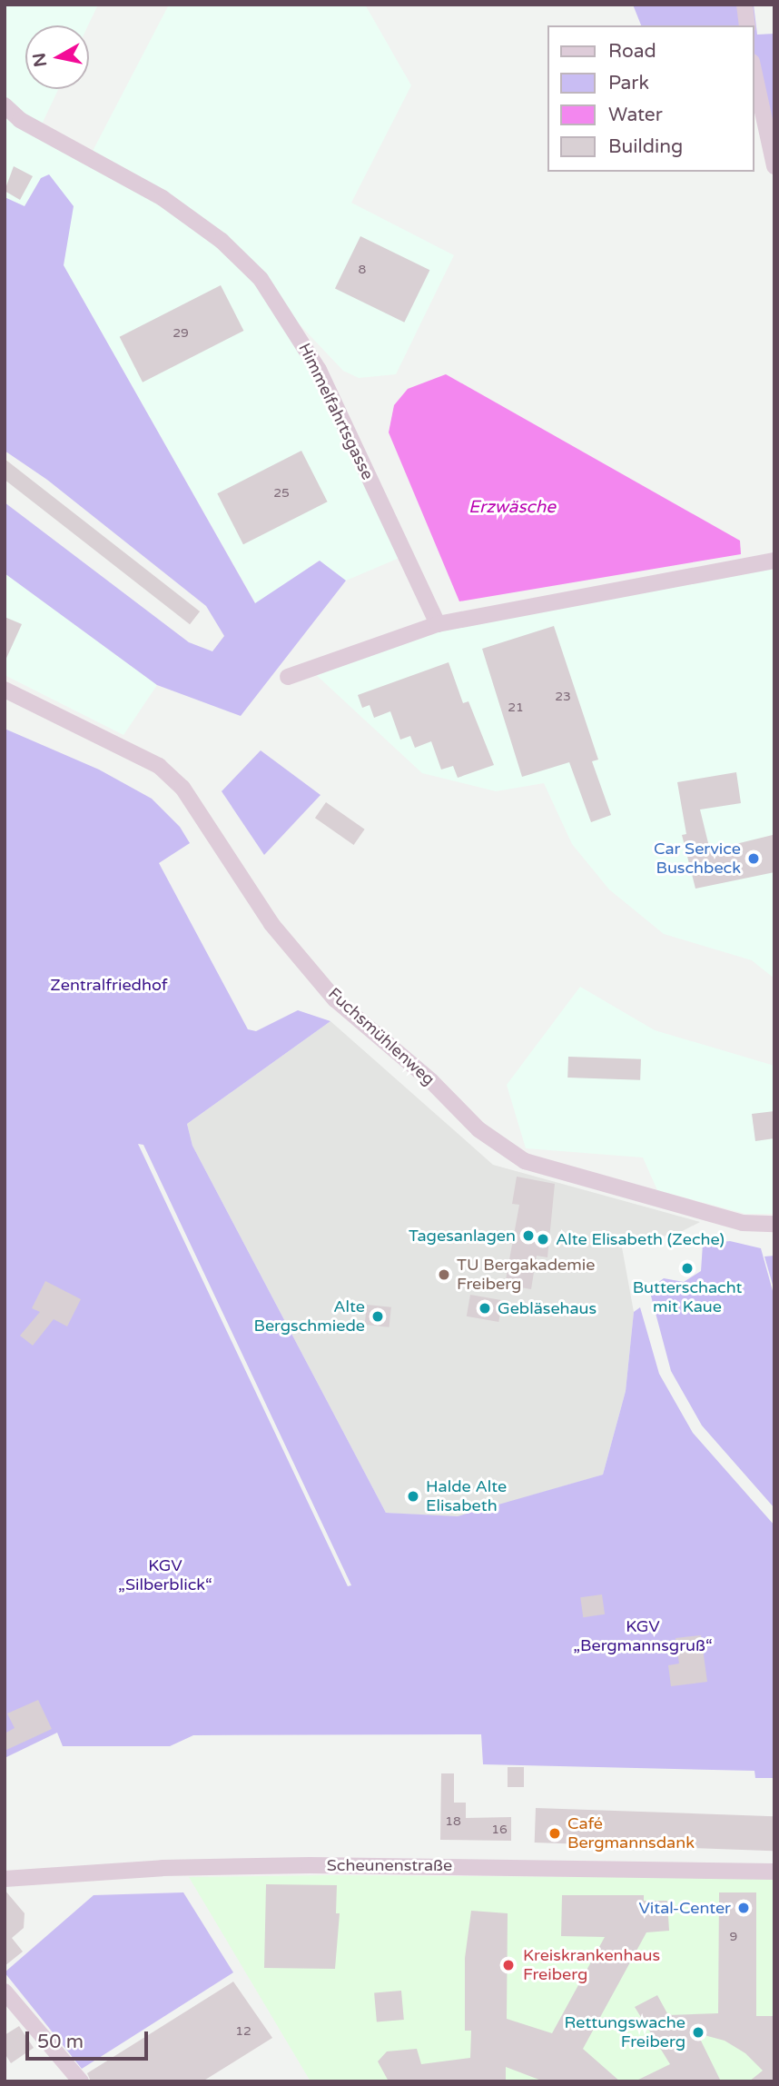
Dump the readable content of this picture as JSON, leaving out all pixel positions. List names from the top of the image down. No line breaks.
{"streets":{"street":["Himmelfahrtsgasse","Fuchsmühlenweg","Scheunenstraße"]},"water":["Erzwäsche"],"parks":["Zentralfriedhof","KGV „Silberblick“","KGV „Bergmannsgruß“"],"places":["Car Service Buschbeck","Tagesanlagen","Alte Elisabeth (Zeche)","Butterschacht mit Kaue","TU Bergakademie Freiberg","Gebläsehaus","Alte Bergschmiede","Halde Alte Elisabeth","Café Bergmannsdank","Vital-Center","Kreiskrankenhaus Freiberg","Rettungswache Freiberg"],"house_numbers":["8","29","25","23","21","18","16","9","12"],"legend":["Road","Park","Water","Building"],"scale_bar":"50 m","north":"left"}
